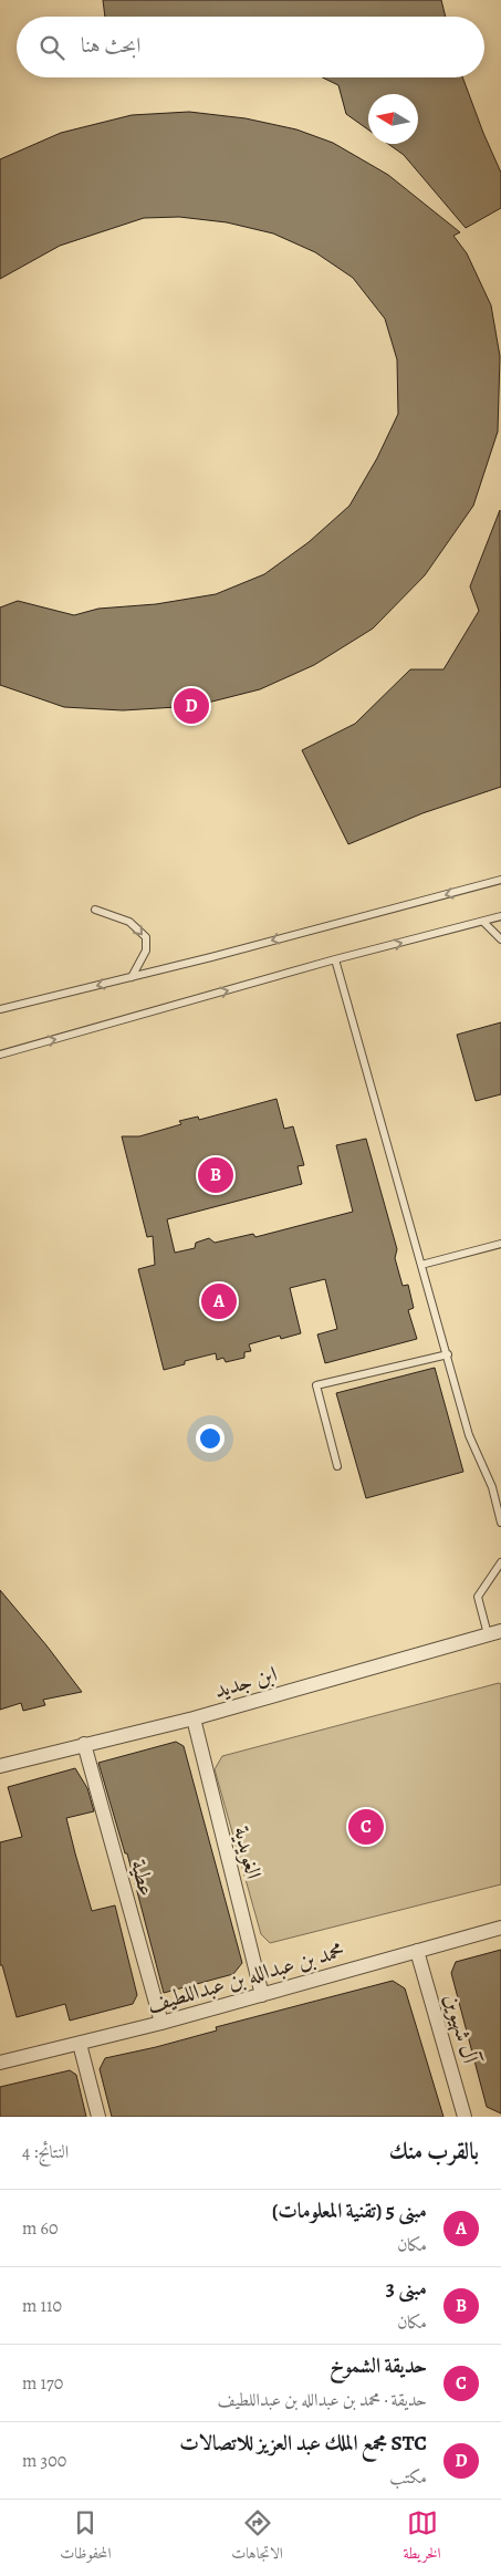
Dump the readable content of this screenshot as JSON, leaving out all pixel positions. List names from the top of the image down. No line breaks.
{"streets":{"street":["ابن جديد","الغويدية","عطية","محمد بن عبدالله بن عبداللطيف","آل شهيوين"]},"crossings":[["ابن جديد","الغويدية"],["ابن جديد","عطية"],["الغويدية","محمد بن عبدالله بن عبداللطيف"],["عطية","محمد بن عبدالله بن عبداللطيف"],["محمد بن عبدالله بن عبداللطيف","آل شهيوين"]],"north":"left","page":{"search":"ابحث هنا","pins":["D","B","A","C"],"heading":["بالقرب منك","النتائج: 4"],"list":[{"mark":"A","name":"مبنى 5 (تقنية المعلومات)","note":"مكان","value":"60 m"},{"mark":"B","name":"مبنى 3","note":"مكان","value":"110 m"},{"mark":"C","name":"حديقة الشموخ","note":"حديقة · محمد بن عبدالله بن عبداللطيف","value":"170 m"},{"mark":"D","name":"STC مجمع الملك عبد العزيز للاتصالات","note":"مكتب","value":"300 m"}],"nav":["الخريطة","الاتجاهات","المحفوظات"]}}
